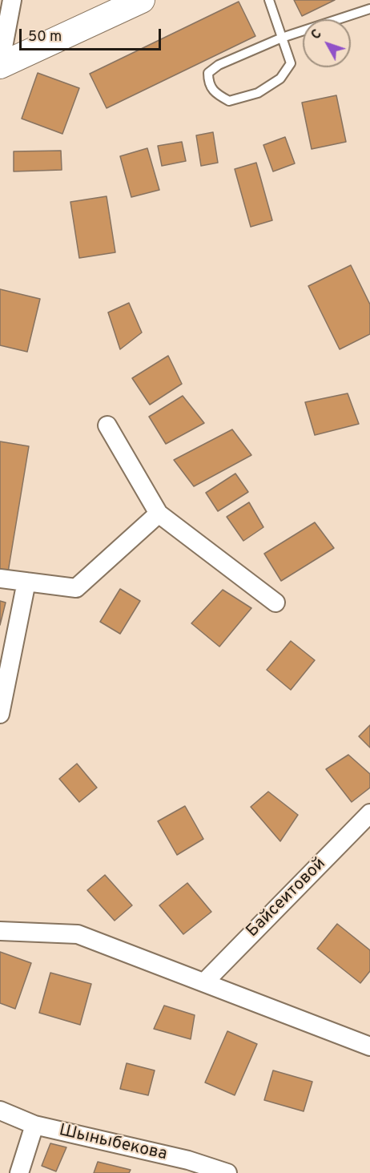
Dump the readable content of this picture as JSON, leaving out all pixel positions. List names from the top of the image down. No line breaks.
{"streets":{"street":["Байсеитовой","Шыныбекова"]},"scale_bar":"50 m","north":"top left"}
